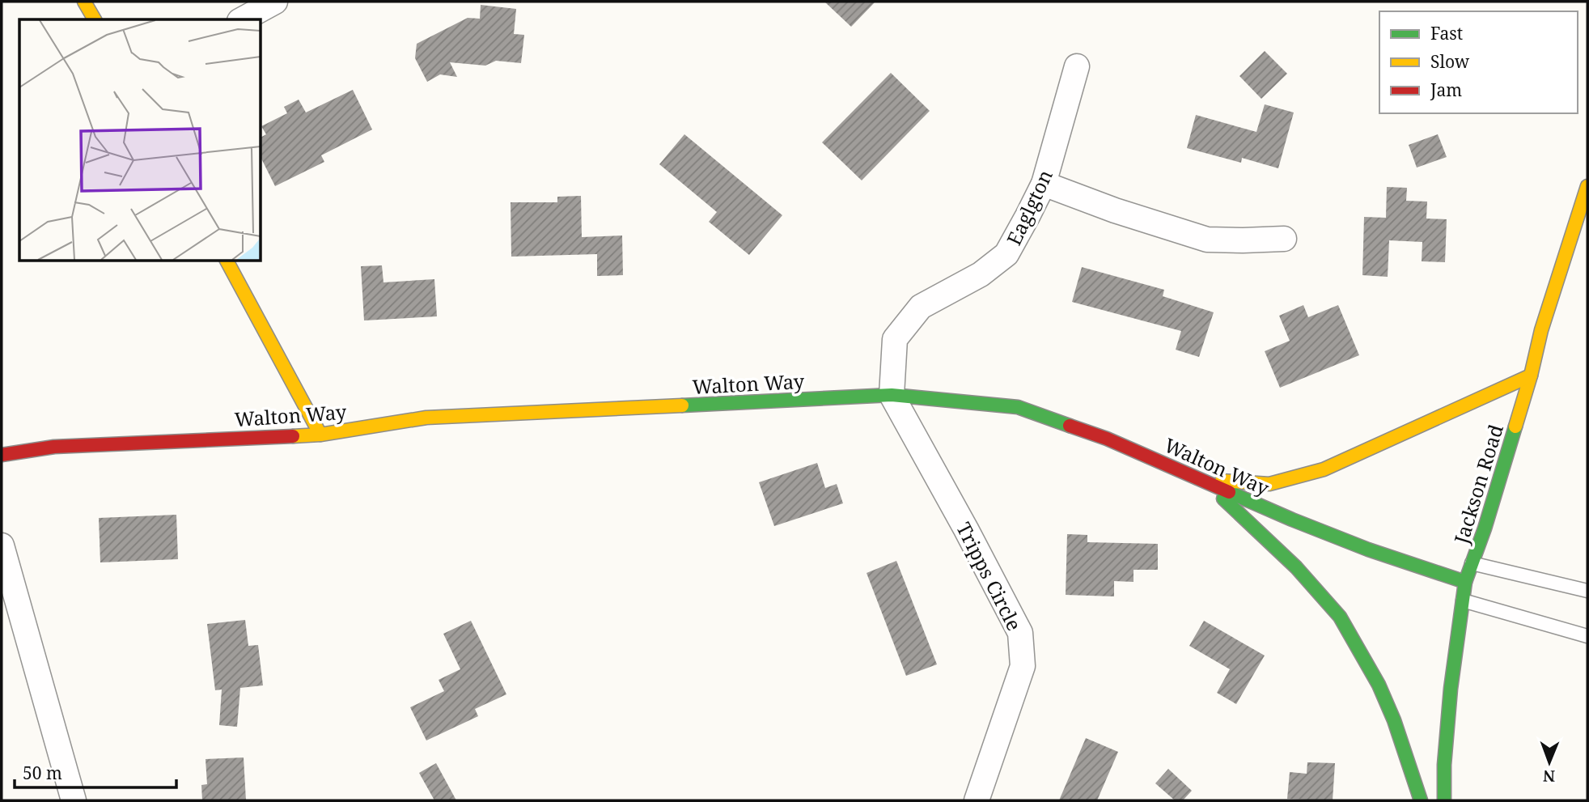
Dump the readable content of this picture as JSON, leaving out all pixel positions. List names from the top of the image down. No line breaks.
{"streets":{"main road":["Walton Way","Jackson Road"],"street":["Eaglgton","Tripps Circle"]},"crossings":[["Eaglgton","Walton Way"],["Eaglgton","Tripps Circle"],["Walton Way","Jackson Road"],["Walton Way","Tripps Circle"]],"legend":["Fast","Slow","Jam"],"scale_bar":"50 m","north":"bottom"}
